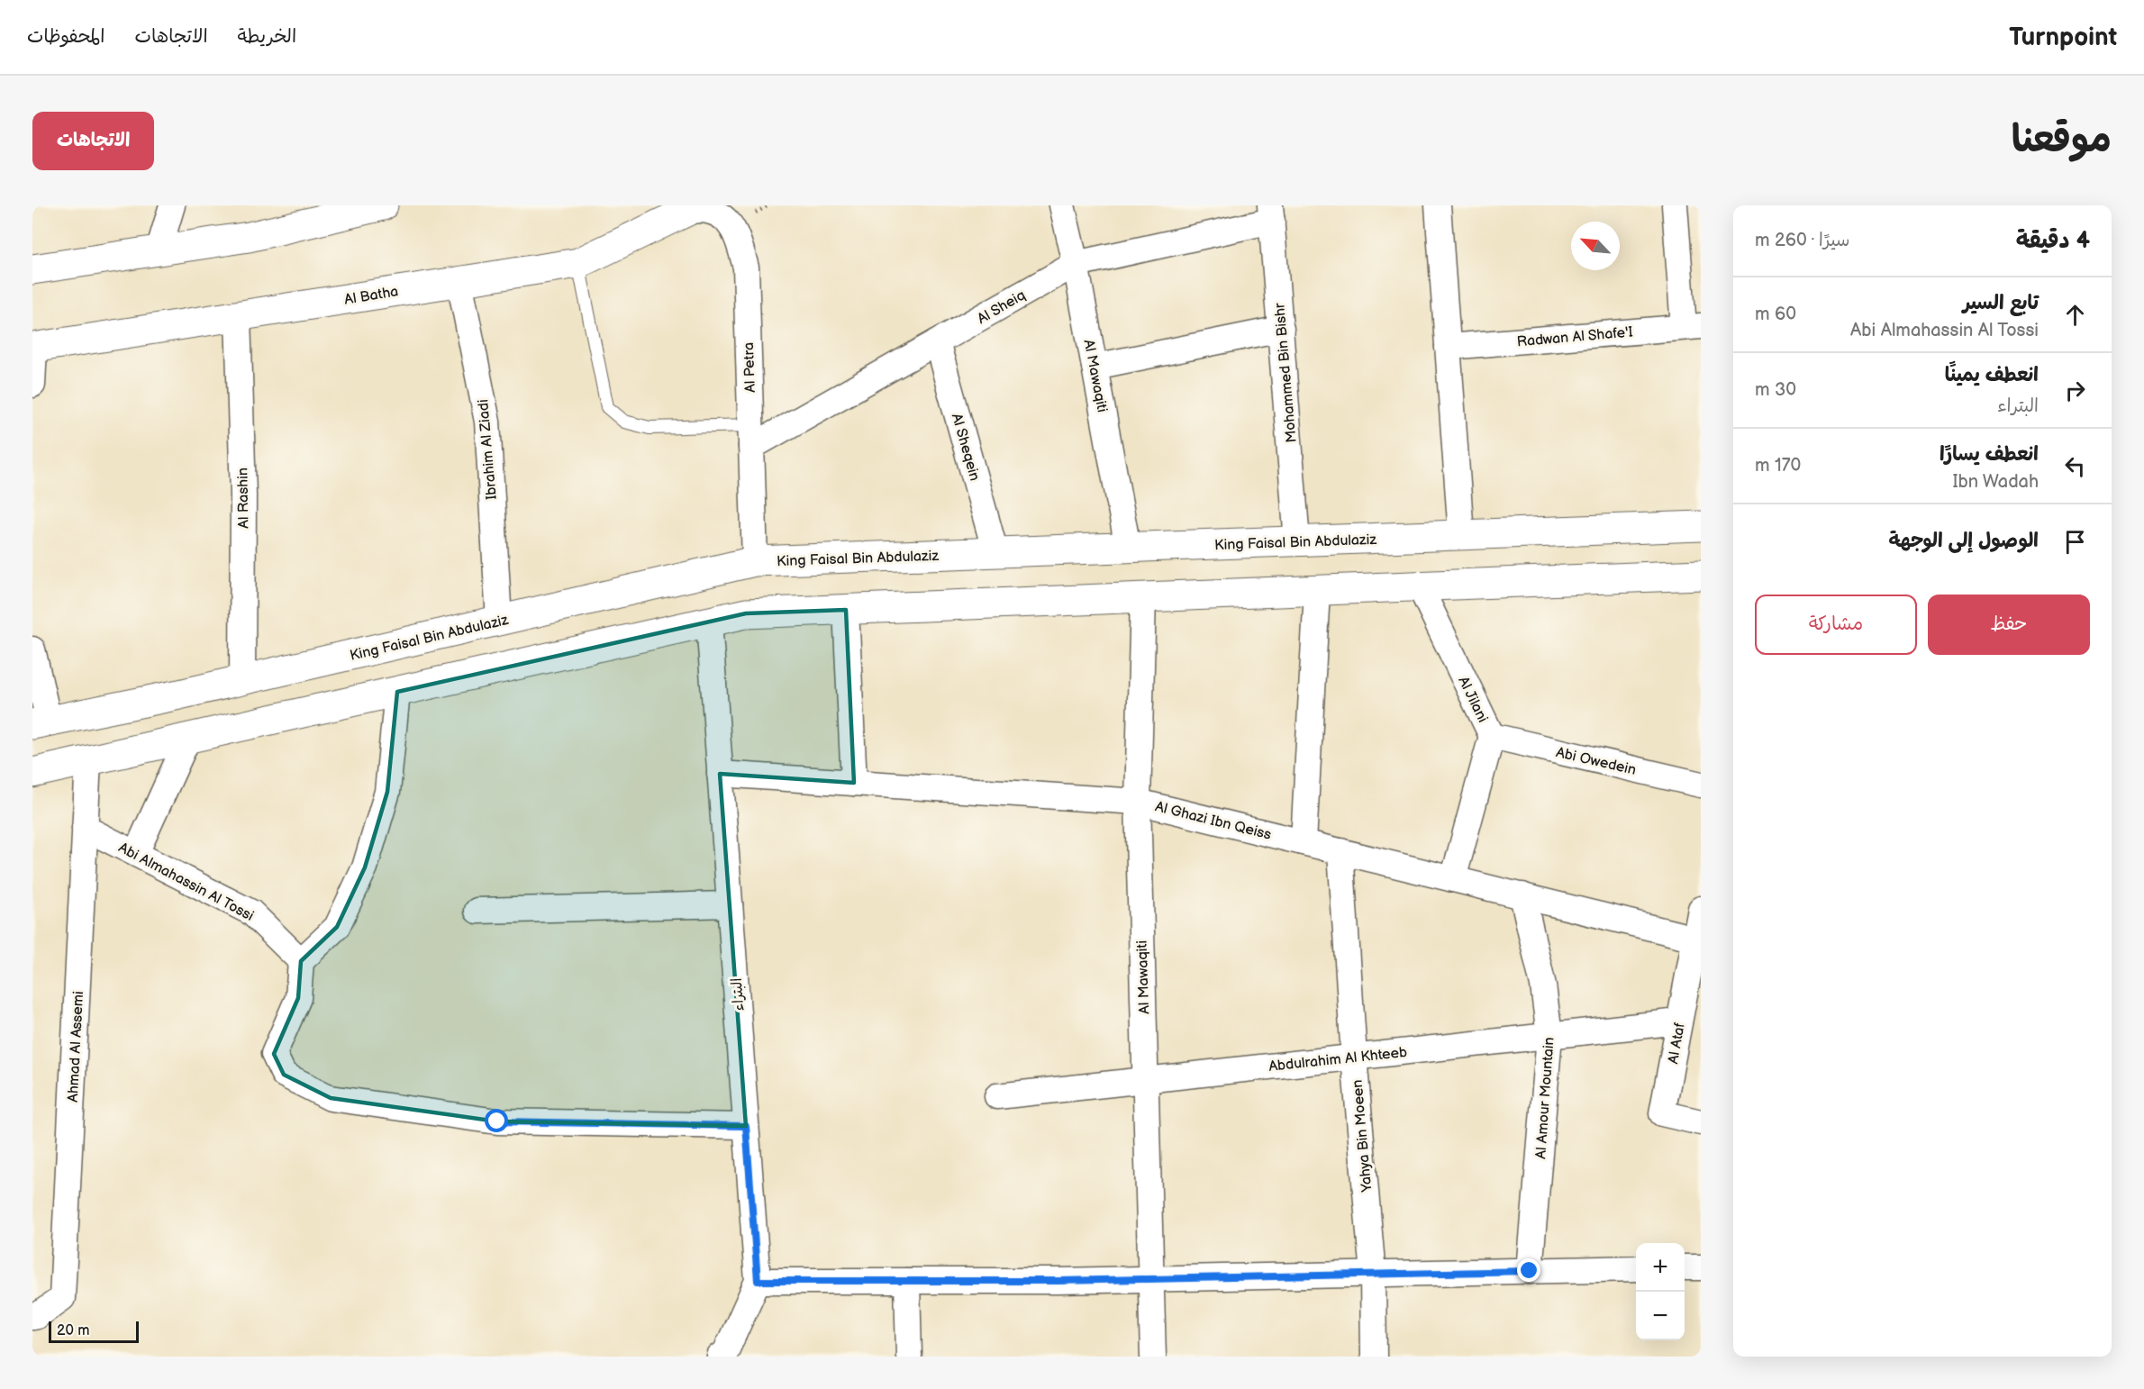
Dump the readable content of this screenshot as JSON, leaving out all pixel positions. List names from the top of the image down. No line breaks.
{"streets":{"street":["Al Batha","Al Sheiq","Radwan Al Shafe'I","Al Petra","Mohammed Bin Bishr","Al Mawaqiti","Al Sheqein","Ibrahim Al Ziadi","Al Rashin","King Faisal Bin Abdulaziz","Al Jilani","Abi Owedein","Al Ghazi Ibn Qeiss","Abi Almahassin Al Tossi","البتراء","Al Ataf","Ahmad Al Assemi","Abdulrahim Al Khteeb","Al Amour Mountain","Yahya Bin Moeen"]},"crossings":[["Al Batha","Al Petra"],["Al Batha","Ibrahim Al Ziadi"],["Al Batha","Al Rashin"],["Al Sheiq","Al Petra"],["Al Sheiq","Mohammed Bin Bishr"],["Al Sheiq","Al Mawaqiti"],["Al Sheiq","Al Sheqein"],["Al Petra","King Faisal Bin Abdulaziz"],["Mohammed Bin Bishr","King Faisal Bin Abdulaziz"],["Al Mawaqiti","King Faisal Bin Abdulaziz"],["Al Mawaqiti","Al Ghazi Ibn Qeiss"],["Al Mawaqiti","Abdulrahim Al Khteeb"],["Al Sheqein","King Faisal Bin Abdulaziz"],["Ibrahim Al Ziadi","King Faisal Bin Abdulaziz"],["Al Rashin","King Faisal Bin Abdulaziz"],["Al Jilani","Abi Owedein"],["Al Jilani","Al Ghazi Ibn Qeiss"],["Al Ghazi Ibn Qeiss","البتراء"],["Al Ghazi Ibn Qeiss","Al Ataf"],["Al Ghazi Ibn Qeiss","Al Amour Mountain"],["Al Ghazi Ibn Qeiss","Yahya Bin Moeen"],["Abi Almahassin Al Tossi","Ahmad Al Assemi"],["Al Ataf","Abdulrahim Al Khteeb"],["Abdulrahim Al Khteeb","Al Amour Mountain"],["Abdulrahim Al Khteeb","Yahya Bin Moeen"]],"scale_bar":"20 m","north":"top left","page":{"header":"Turnpoint","nav":["الخريطة","الاتجاهات","المحفوظات"],"title":"موقعنا","buttons":["الاتجاهات",["حفظ","مشاركة"]],"heading":["4 دقيقة","سيرًا · 260 m"],"list":[["تابع السير","Abi Almahassin Al Tossi","60 m"],["انعطف يمينًا","البتراء","30 m"],["انعطف يسارًا","Ibn Wadah","170 m"],"الوصول إلى الوجهة"],"map_buttons":["+","−"],"scale":"20 m"}}
